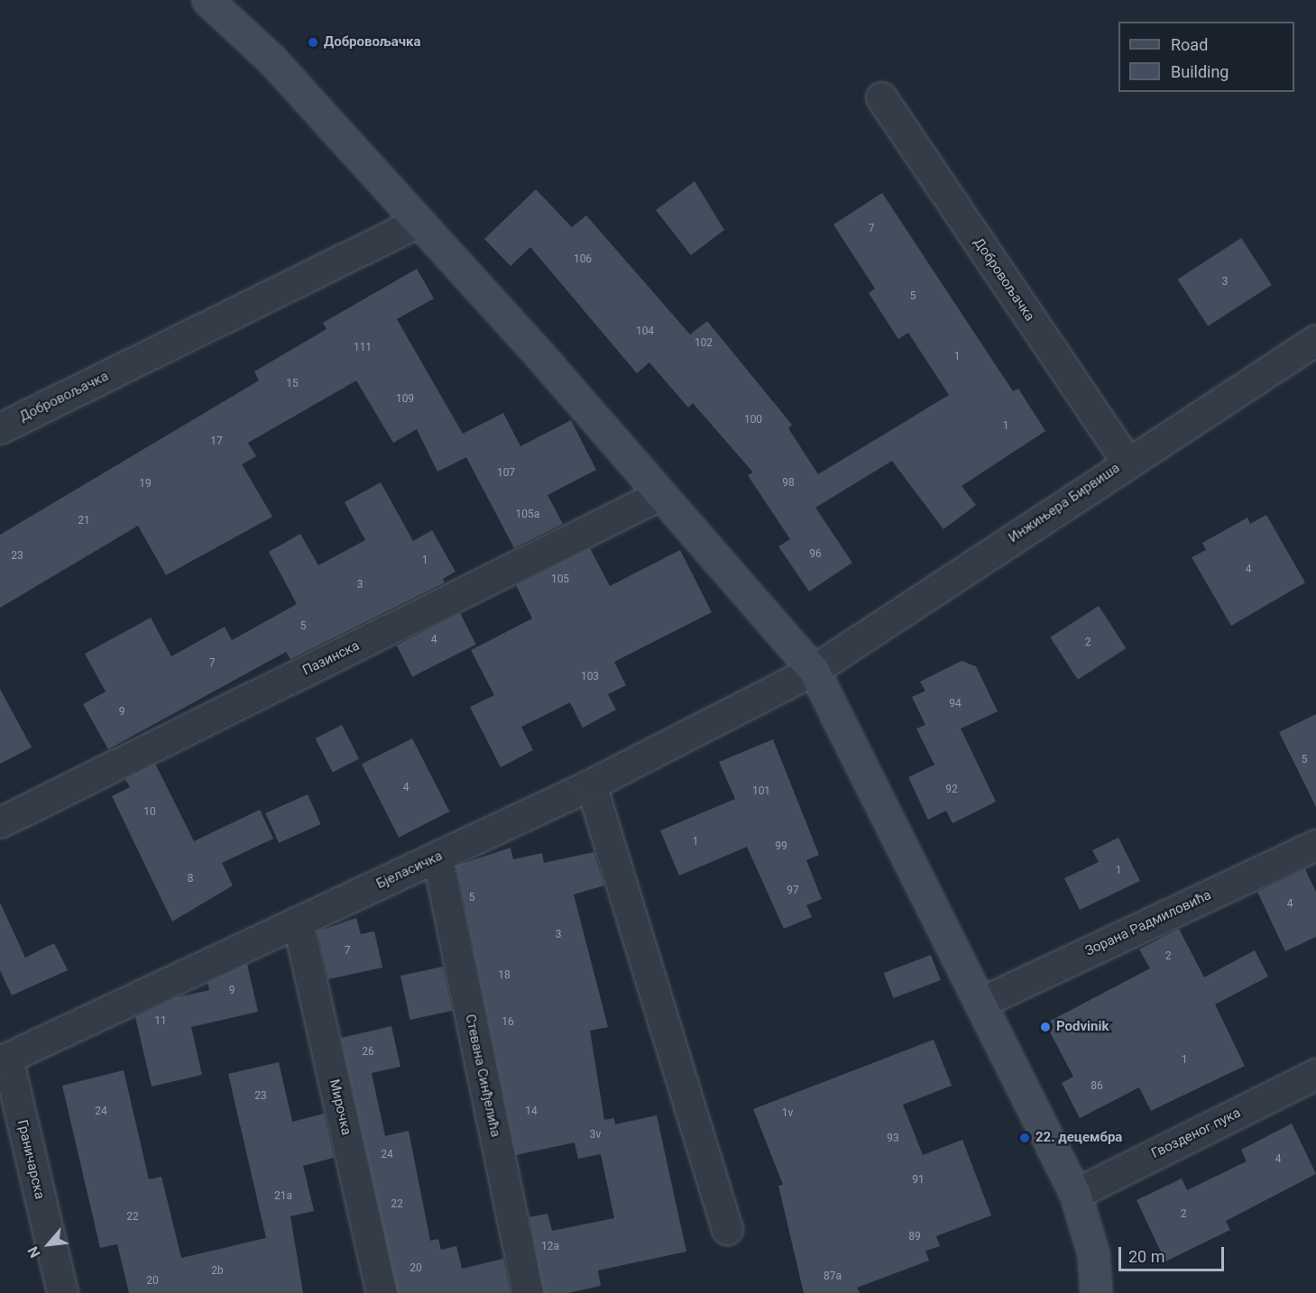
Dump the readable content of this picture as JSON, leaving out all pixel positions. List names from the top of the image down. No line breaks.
{"streets":{"street":["Добровољачка","Инжињера Бирвиша","Пазинска","Бјеласичка","Зорана Радмиловића","Стевана Синђелића","Мирочка","Гвозденог пука","Граничарска"]},"crossings":[["Добровољачка","Инжињера Бирвиша"],["Инжињера Бирвиша","Бјеласичка"],["Бјеласичка","Стевана Синђелића"],["Бјеласичка","Мирочка"],["Бјеласичка","Граничарска"]],"places":["Добровољачка","Podvinik","22. децембра"],"house_numbers":["7","106","3","5","104","102","111","1","15","109","100","1","17","107","98","19","105a","21","96","23","1","4","105","3","5","4","2","7","103","94","9","5","4","92","101","10","1","99","1","8","97","5","4","3","7","2","18","9","11","16","26","1","86","23","24","14","1v","3v","93","24","4","91","21a","22","2","22","89","12a","20","2b","87a","20"],"legend":["Road","Building"],"scale_bar":"20 m","north":"bottom left"}
